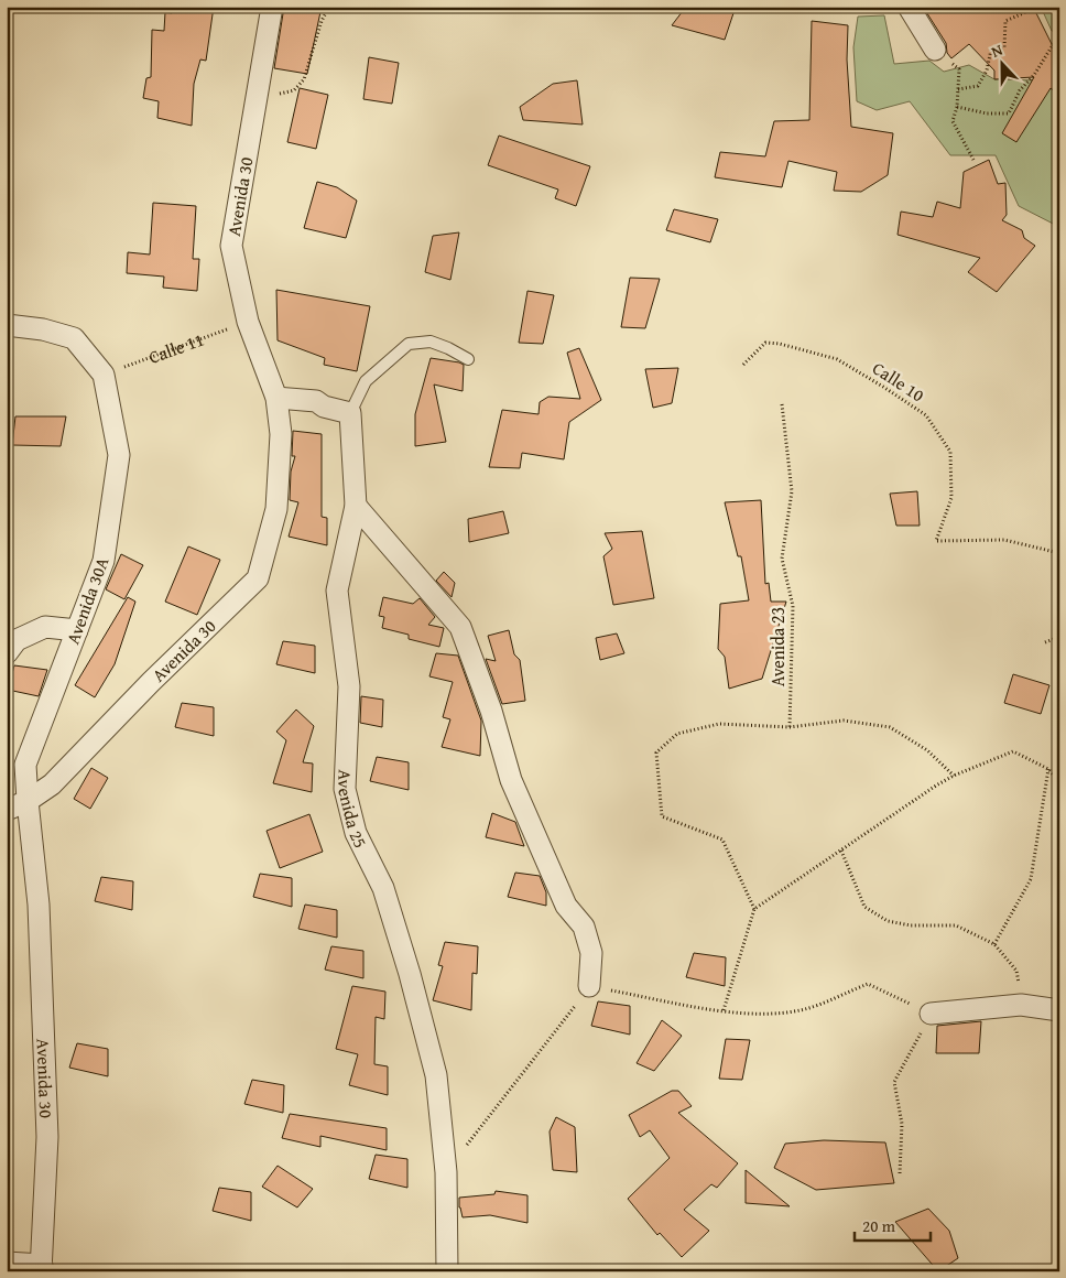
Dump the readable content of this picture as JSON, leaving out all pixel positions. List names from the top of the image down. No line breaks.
{"streets":{"street":["Avenida 30","Avenida 30A","Avenida 25"],"path":["Calle 11","Calle 10","Avenida 23"]},"crossings":[["Avenida 30","Calle 11"],["Avenida 30","Avenida 30A"],["Calle 11","Avenida 30A"]],"scale_bar":"20 m","north":"top"}
